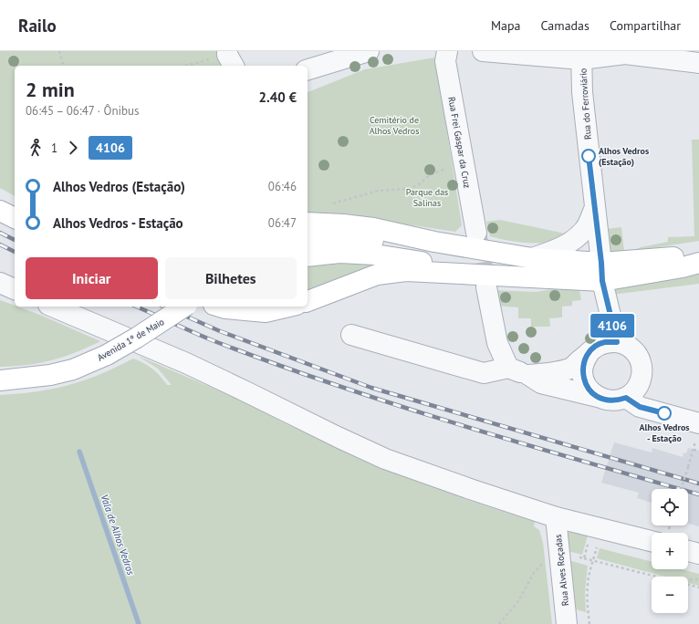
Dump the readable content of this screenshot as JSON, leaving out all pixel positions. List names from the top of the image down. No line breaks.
{"streets":{"main road":["Avenida 1º de Maio"],"street":["Rua do Ferroviário","Rua Frei Gaspar da Cruz","Rua Alves Roçadas"]},"water":["Vala de Alhos Vedros"],"parks":["Cemitério de Alhos Vedros","Parque das Salinas"],"places":["Alhos Vedros (Estação)","Alhos Vedros - Estação"],"lines":["bus line 4106"],"page":{"header":"Railo","nav":["Mapa","Camadas","Compartilhar"],"on_map":"4106","heading":["2 min","06:45 – 06:47 · Ônibus","2.40 €"],"legs":["1","4106"],"list":[{"name":"Alhos Vedros (Estação)","value":"06:46"},{"name":"Alhos Vedros - Estação","value":"06:47"}],"buttons":["Iniciar","Bilhetes"],"map_buttons":["+","−"]}}
